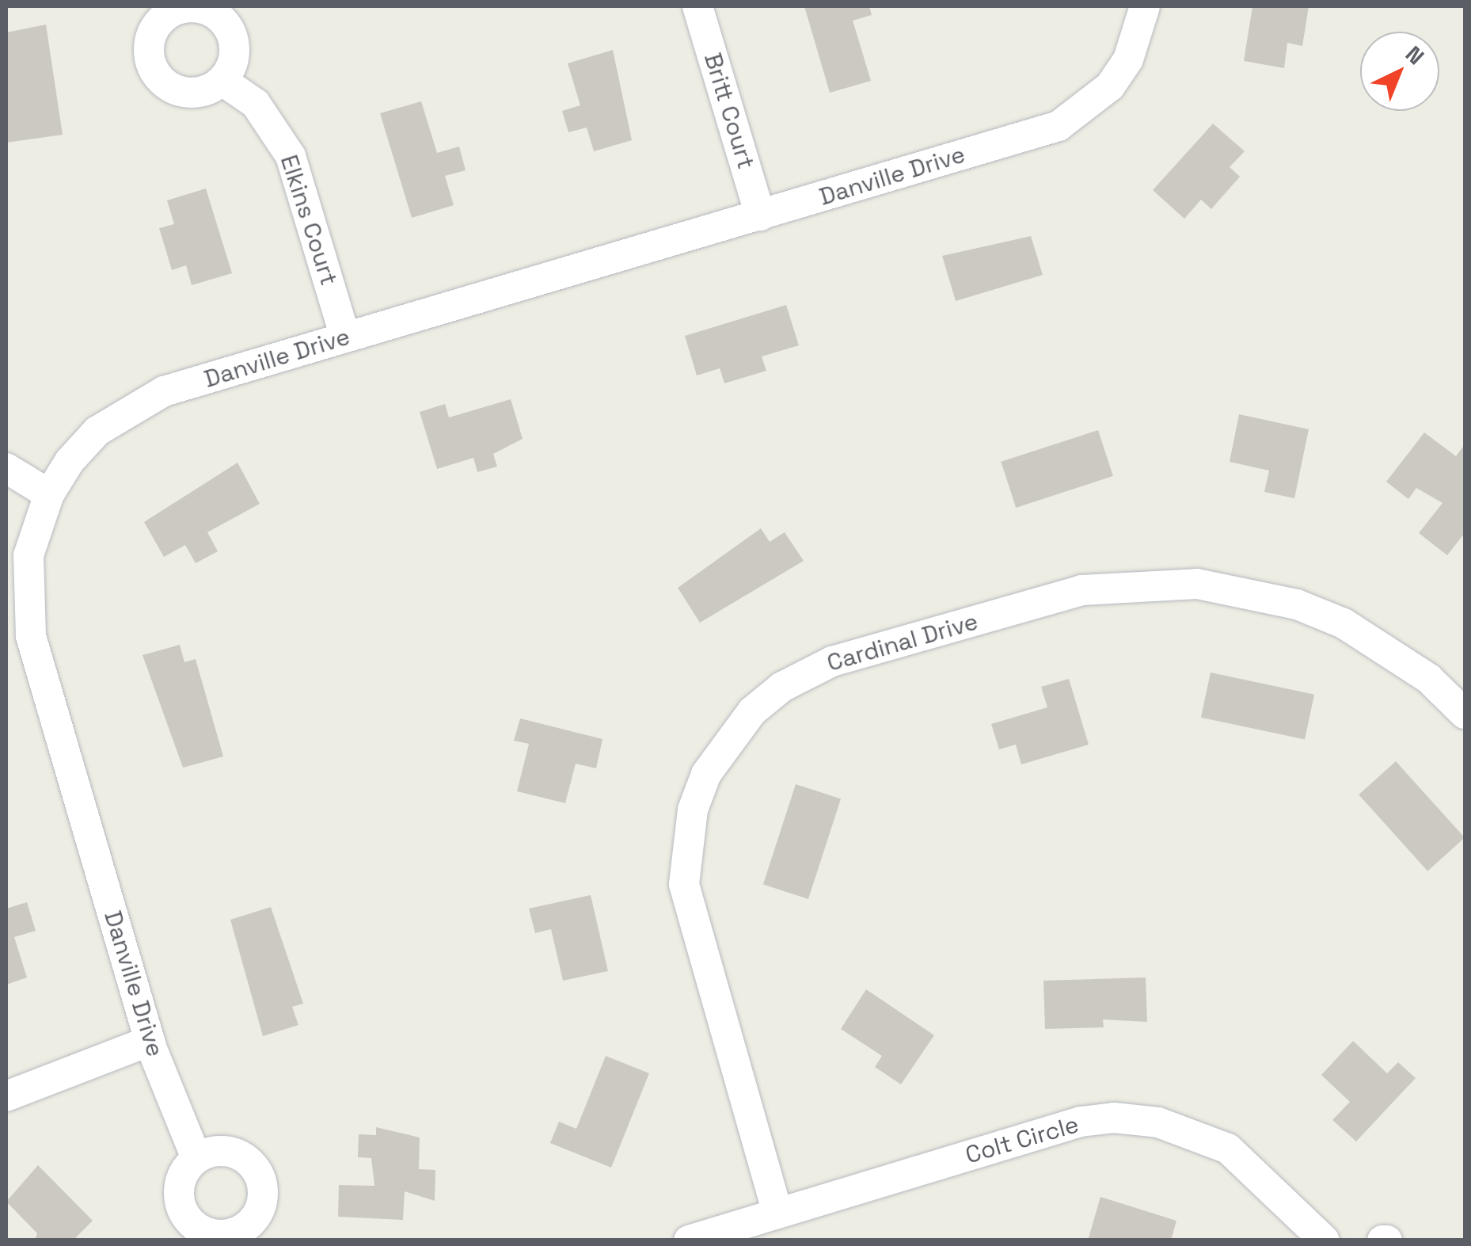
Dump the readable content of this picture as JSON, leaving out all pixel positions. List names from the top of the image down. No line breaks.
{"streets":{"street":["Britt Court","Danville Drive","Elkins Court","Cardinal Drive","Colt Circle"]},"crossings":[["Britt Court","Danville Drive"],["Danville Drive","Elkins Court"],["Cardinal Drive","Colt Circle"]],"north":"top right"}
